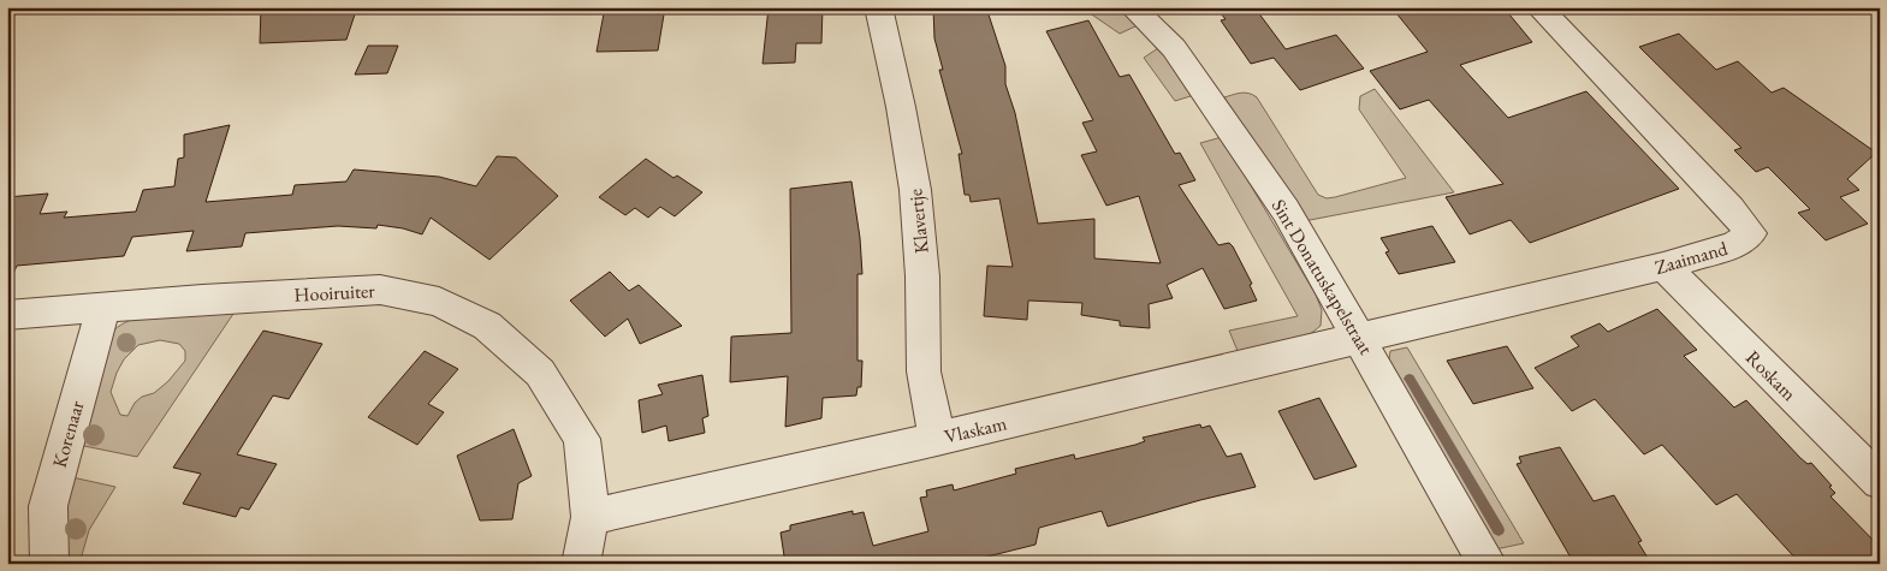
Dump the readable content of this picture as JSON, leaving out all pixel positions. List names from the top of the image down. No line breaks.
{"streets":{"street":["Klavertje","Zaaimand","Sint Donatuskapelstraat","Hooiruiter","Roskam","Vlaskam","Korenaar"]},"crossings":[["Klavertje","Vlaskam"],["Zaaimand","Sint Donatuskapelstraat"],["Zaaimand","Roskam"],["Zaaimand","Vlaskam"],["Sint Donatuskapelstraat","Vlaskam"],["Hooiruiter","Vlaskam"],["Hooiruiter","Korenaar"]]}
